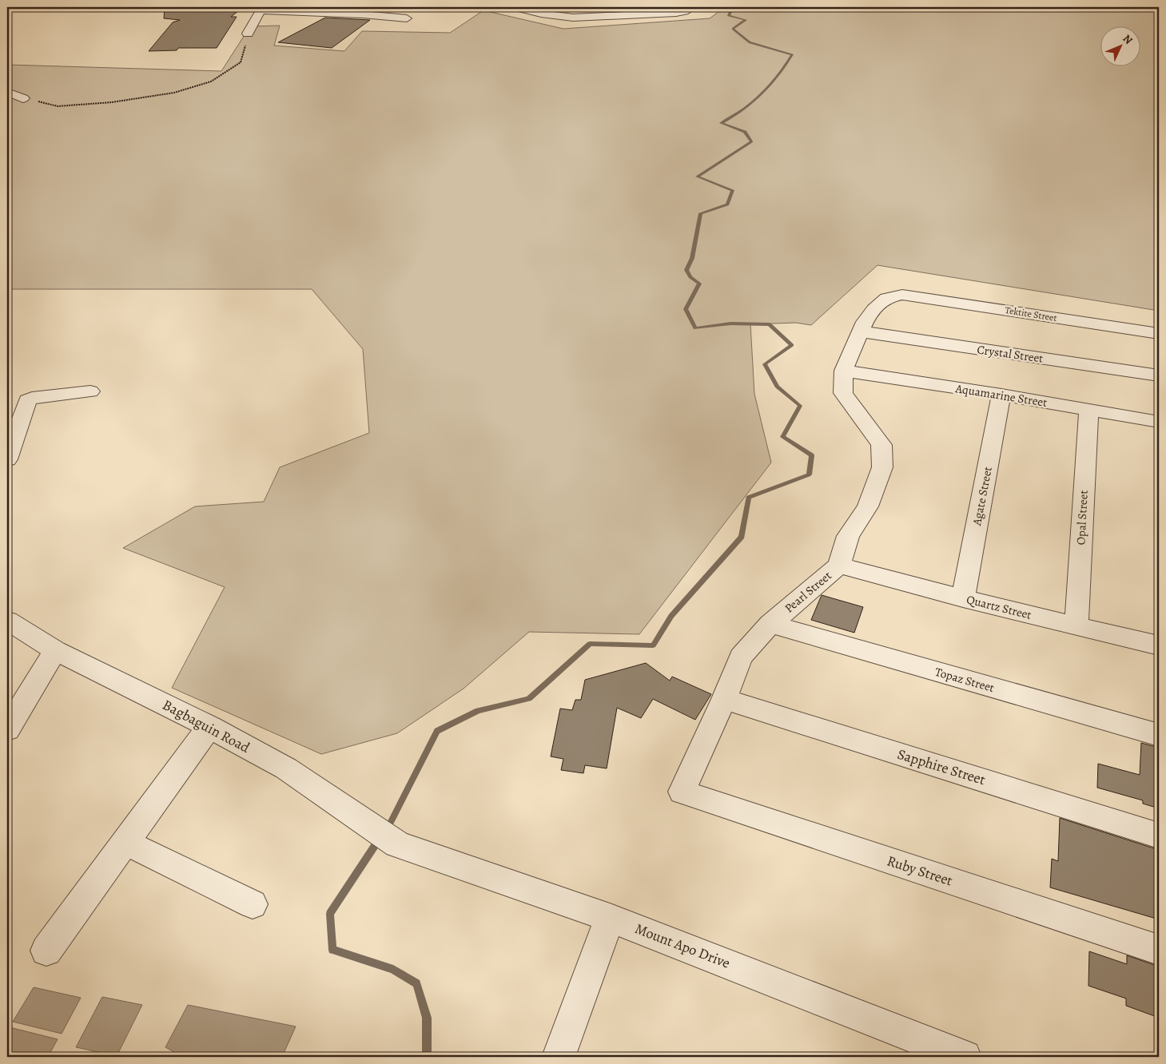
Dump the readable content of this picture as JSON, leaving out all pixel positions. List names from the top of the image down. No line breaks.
{"streets":{"street":["Tektite Street","Crystal Street","Aquamarine Street","Agate Street","Opal Street","Pearl Street","Quartz Street","Topaz Street","Bagbaguin Road","Sapphire Street","Ruby Street","Mount Apo Drive"]},"crossings":[["Tektite Street","Pearl Street"],["Crystal Street","Pearl Street"],["Aquamarine Street","Agate Street"],["Aquamarine Street","Opal Street"],["Aquamarine Street","Pearl Street"],["Agate Street","Quartz Street"],["Opal Street","Quartz Street"],["Pearl Street","Quartz Street"],["Pearl Street","Topaz Street"],["Pearl Street","Sapphire Street"],["Pearl Street","Ruby Street"],["Bagbaguin Road","Mount Apo Drive"]],"north":"top right"}
